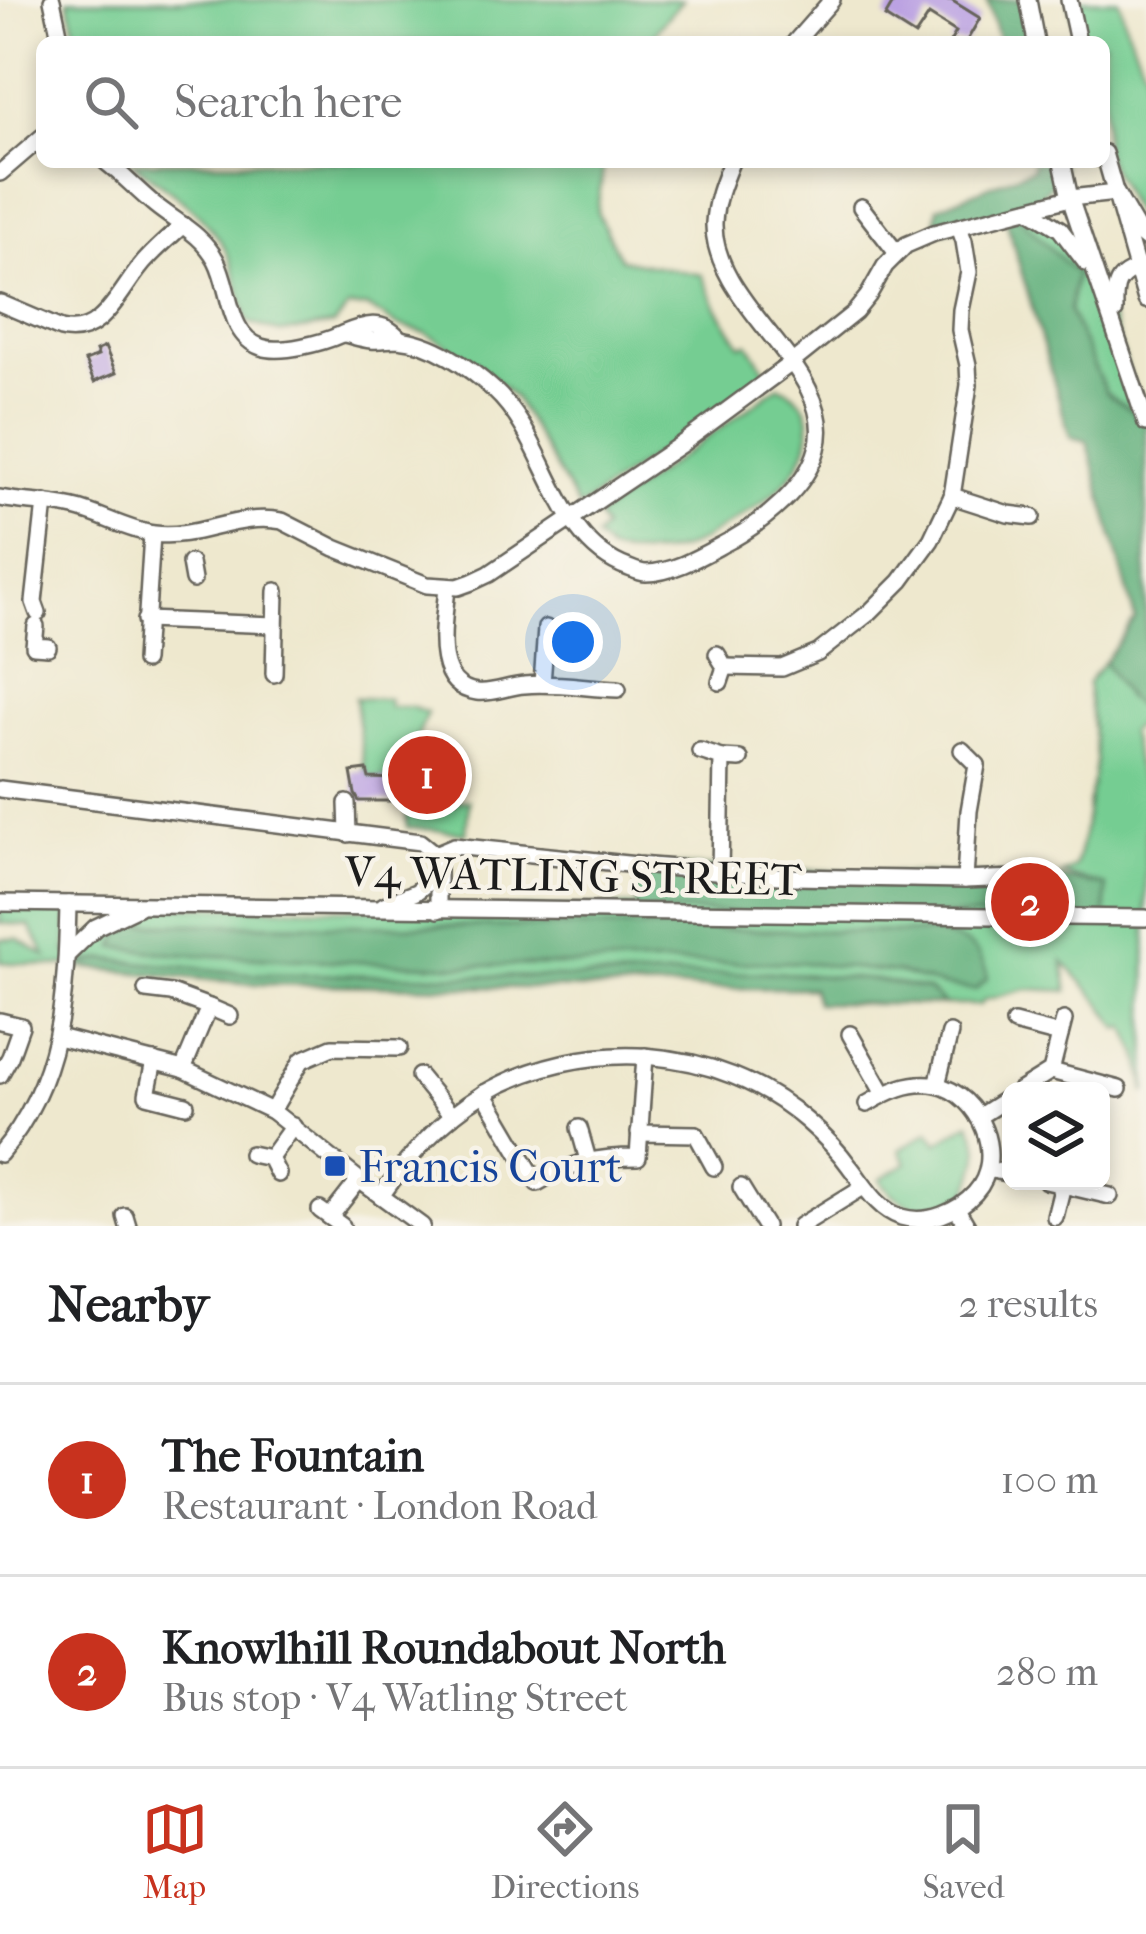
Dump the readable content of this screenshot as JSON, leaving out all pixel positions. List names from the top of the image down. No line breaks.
{"streets":{"street":["V4 WATLING STREET"]},"places":{"transit":["Francis Court"]},"page":{"search":"Search here","pins":["1","2"],"heading":["Nearby","2 results"],"list":[{"mark":"1","name":"The Fountain","note":"Restaurant · London Road","value":"100 m"},{"mark":"2","name":"Knowlhill Roundabout North","note":"Bus stop · V4 Watling Street","value":"280 m"}],"nav":["Map","Directions","Saved"]}}
